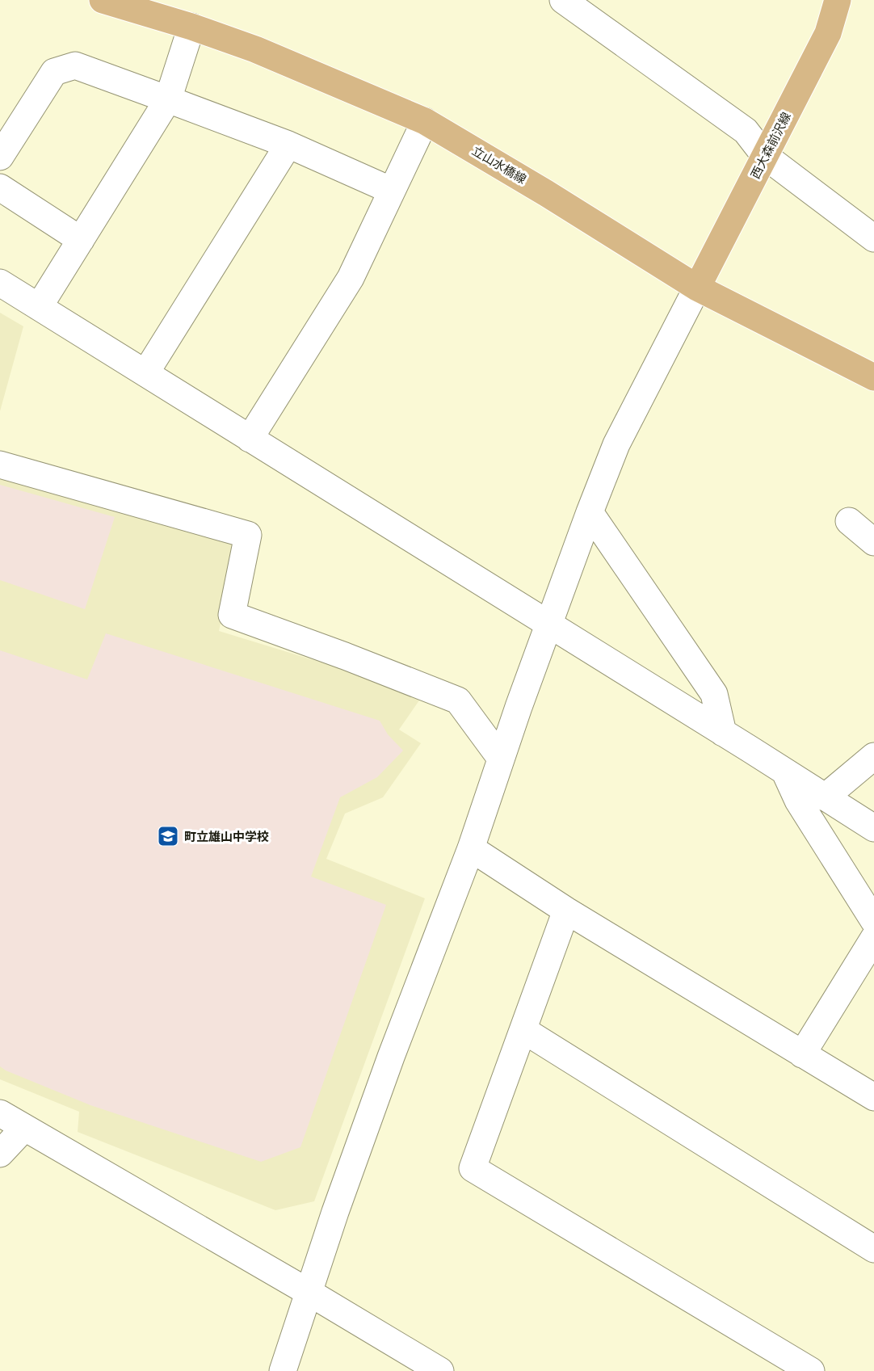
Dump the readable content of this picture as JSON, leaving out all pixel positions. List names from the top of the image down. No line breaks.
{"streets":{"main road":["西大森前沢線","立山水橋線"]},"crossings":[["西大森前沢線","立山水橋線"]],"places":{"school or university":["町立雄山中学校"]}}
